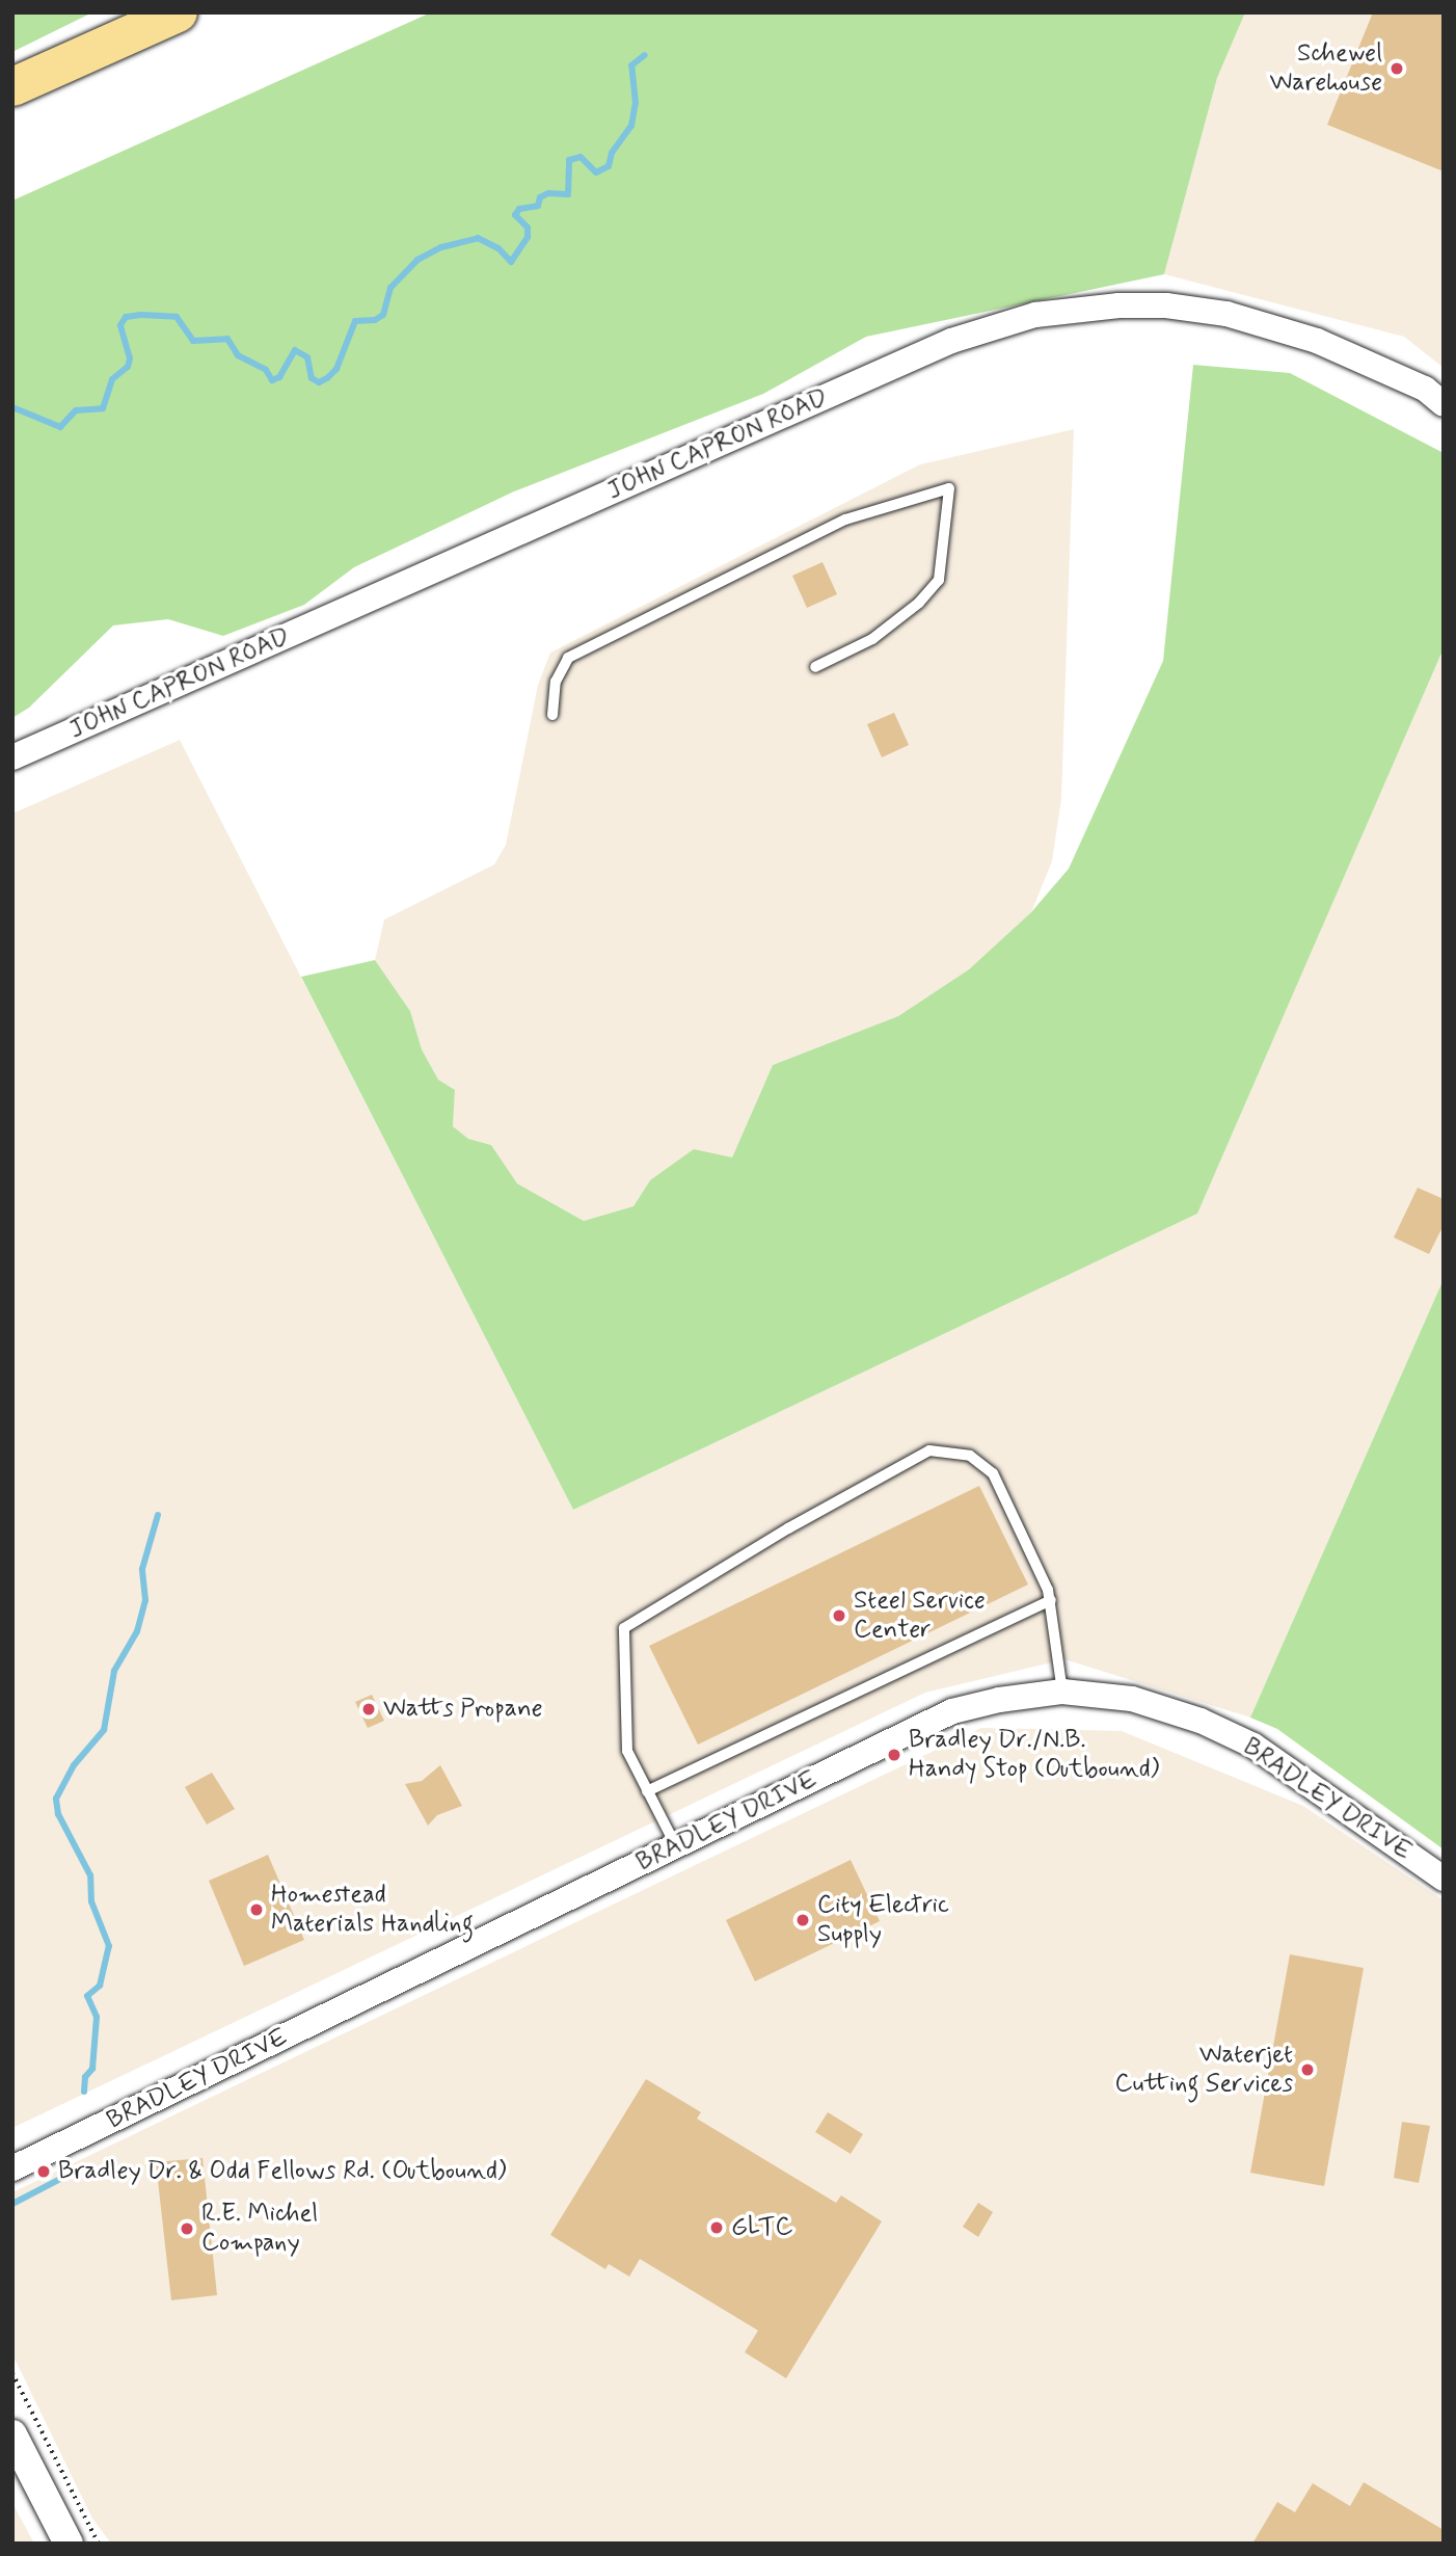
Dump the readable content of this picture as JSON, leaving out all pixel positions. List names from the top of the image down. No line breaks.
{"streets":{"street":["JOHN CAPRON ROAD","BRADLEY DRIVE"]},"places":["Schewel Warehouse","Steel Service Center","Watts Propane","Bradley Dr./N.B. Handy Stop (Outbound)","Homestead Materials Handling","City Electric Supply","Waterjet Cutting Services","Bradley Dr. & Odd Fellows Rd. (Outbound)","GLTC","R.E. Michel Company"]}
